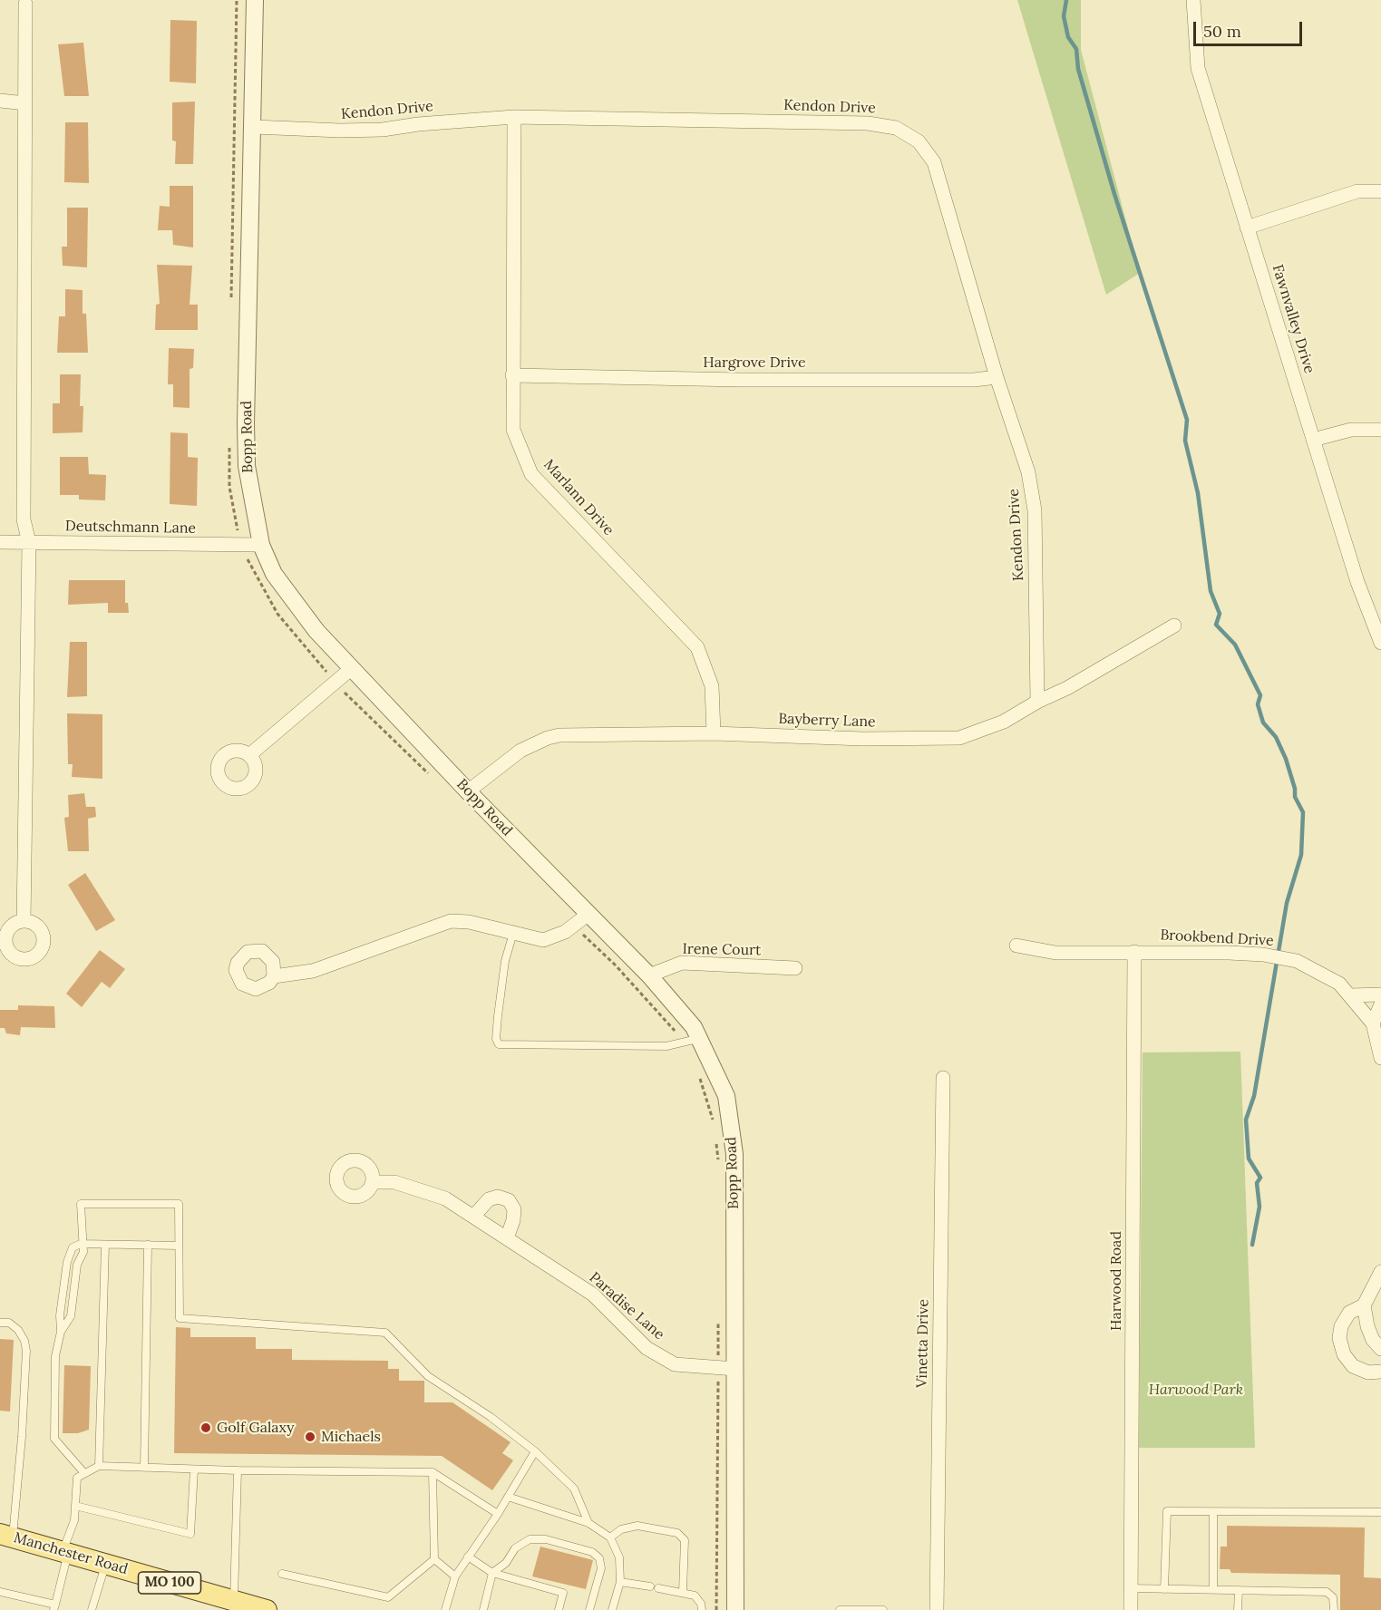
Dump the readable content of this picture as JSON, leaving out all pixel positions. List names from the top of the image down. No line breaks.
{"streets":{"main road":["Manchester Road","MO 100"],"street":["Kendon Drive","Fawnvalley Drive","Hargrove Drive","Bopp Road","Marlann Drive","Deutschmann Lane","Bayberry Lane","Brookbend Drive","Irene Court","Harwood Road","Paradise Lane","Vinetta Drive"]},"crossings":[["Kendon Drive","Hargrove Drive"],["Kendon Drive","Bopp Road"],["Kendon Drive","Marlann Drive"],["Kendon Drive","Bayberry Lane"],["Hargrove Drive","Marlann Drive"],["Bopp Road","Deutschmann Lane"],["Bopp Road","Bayberry Lane"],["Bopp Road","Irene Court"],["Bopp Road","Paradise Lane"],["Marlann Drive","Bayberry Lane"],["Brookbend Drive","Harwood Road"]],"parks":["Harwood Park"],"places":["Golf Galaxy","Michaels"],"scale_bar":"50 m"}
